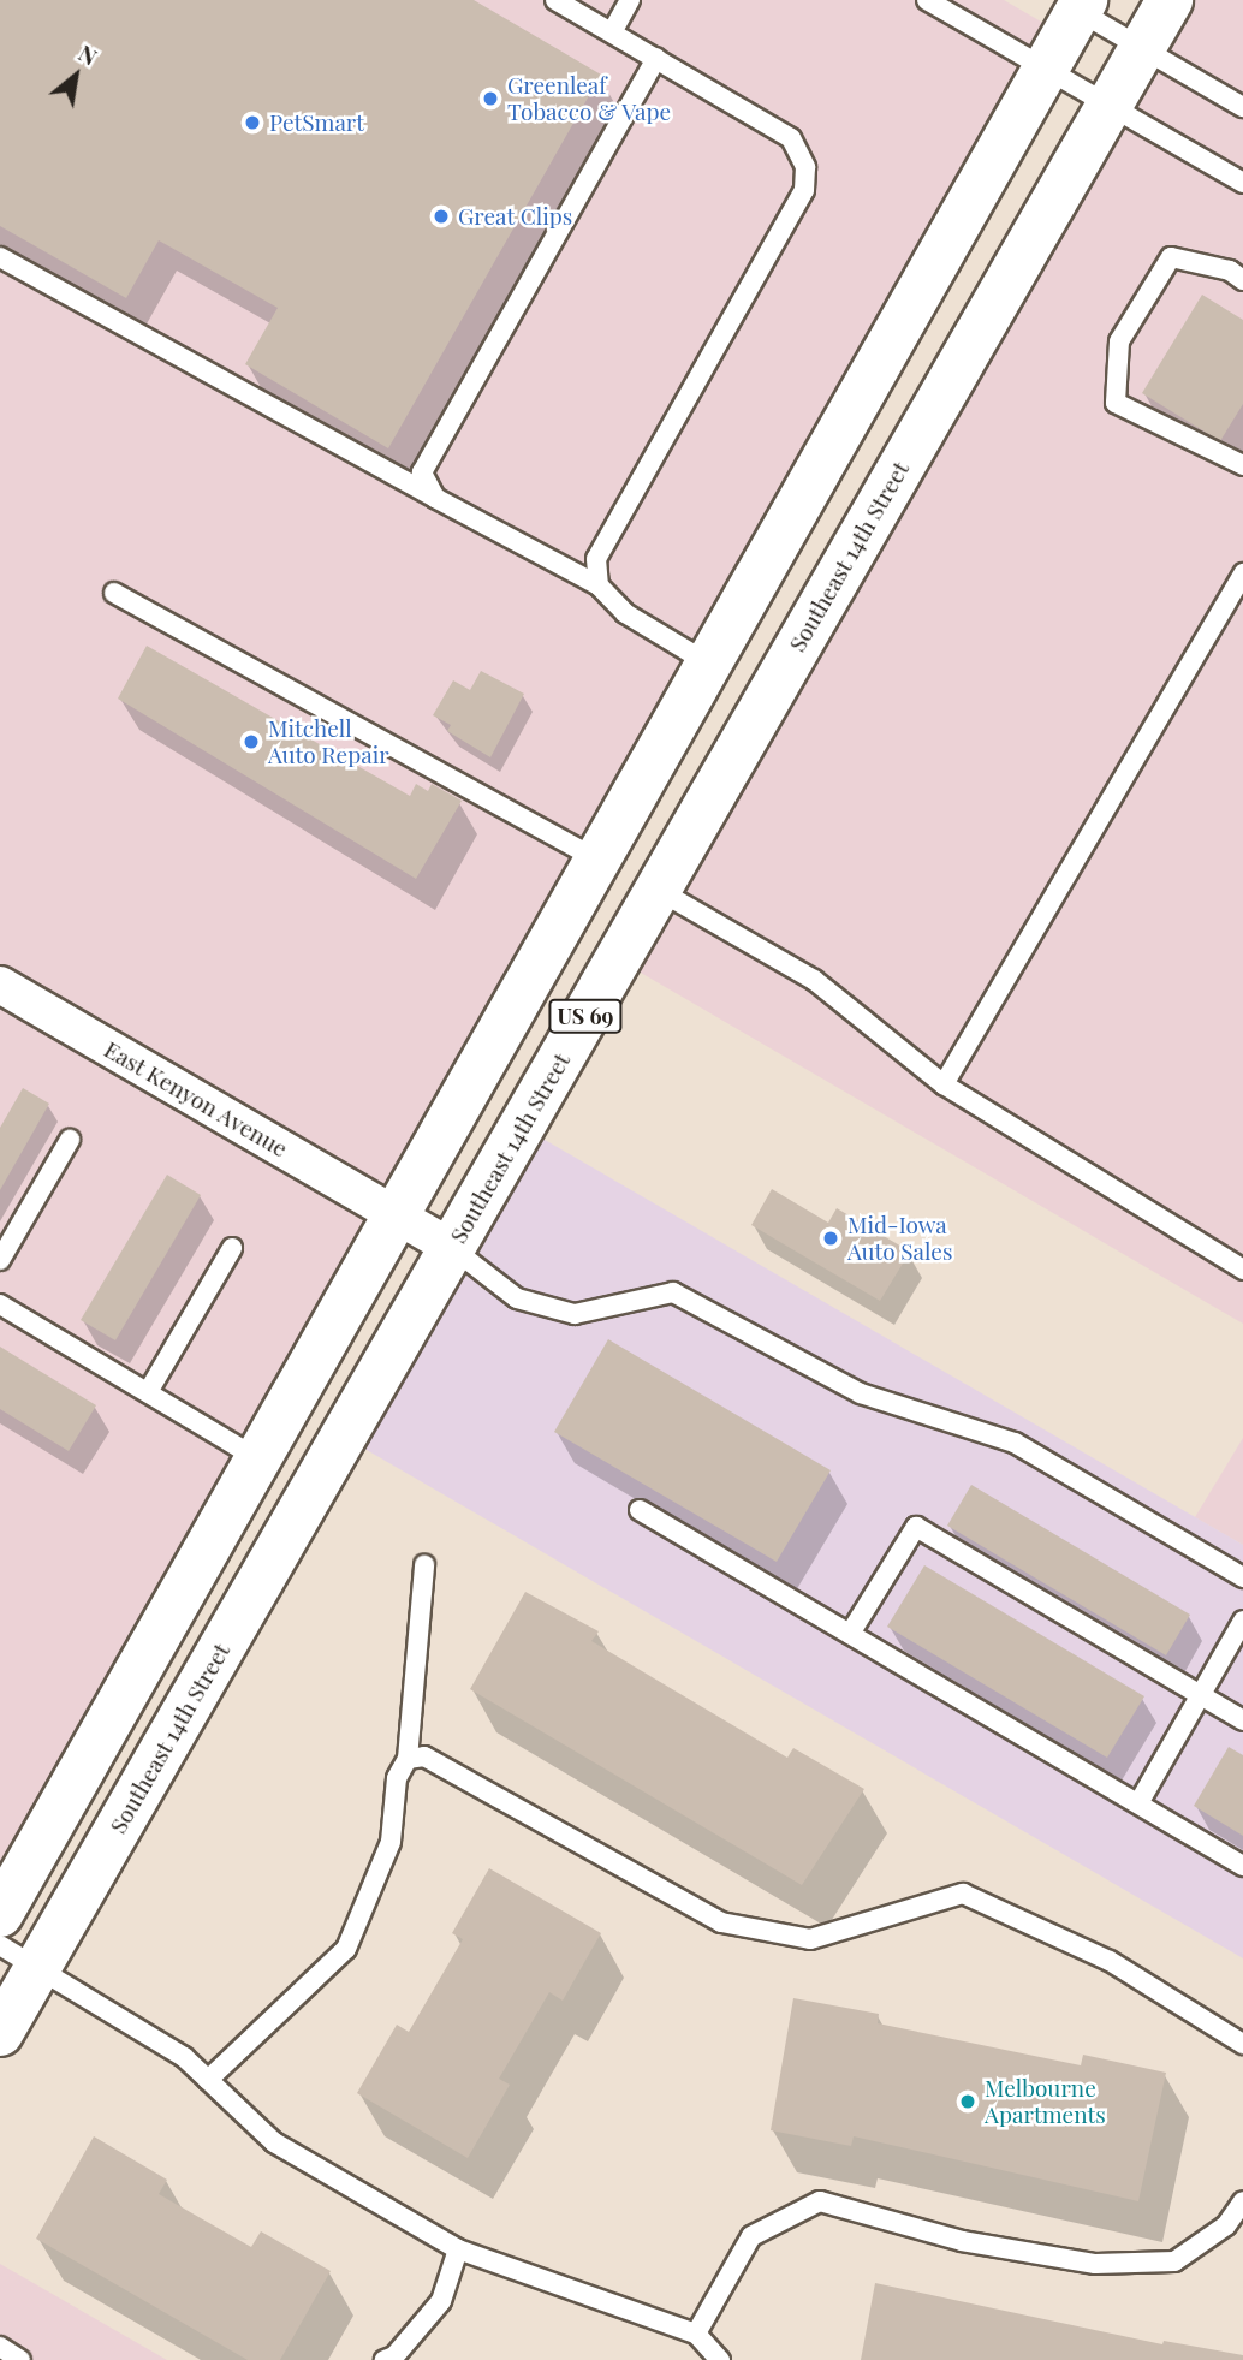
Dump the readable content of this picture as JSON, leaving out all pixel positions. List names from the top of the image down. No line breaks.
{"streets":{"main road":["Southeast 14th Street","US 69"],"street":["East Kenyon Avenue"]},"crossings":[["Southeast 14th Street","East Kenyon Avenue"],["US 69","East Kenyon Avenue"]],"places":["Greenleaf Tobacco & Vape","PetSmart","Great Clips","Mitchell Auto Repair","Mid-Iowa Auto Sales","Melbourne Apartments"],"north":"top right"}
